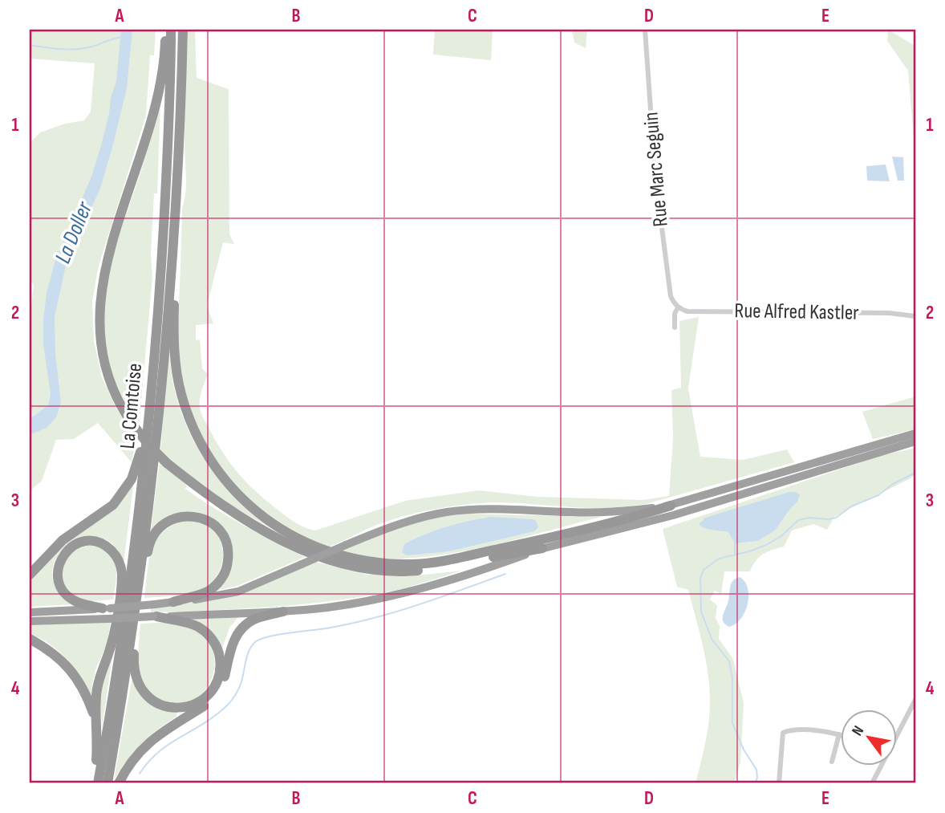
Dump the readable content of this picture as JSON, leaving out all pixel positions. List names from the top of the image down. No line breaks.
{"streets":{"highway":["La Comtoise"],"street":["Rue Marc Seguin","Rue Alfred Kastler"]},"crossings":[["Rue Marc Seguin","Rue Alfred Kastler"]],"water":["La Doller"],"north":"top left","grid":{"columns":["A","B","C","D","E"],"rows":["1","2","3","4"]}}
